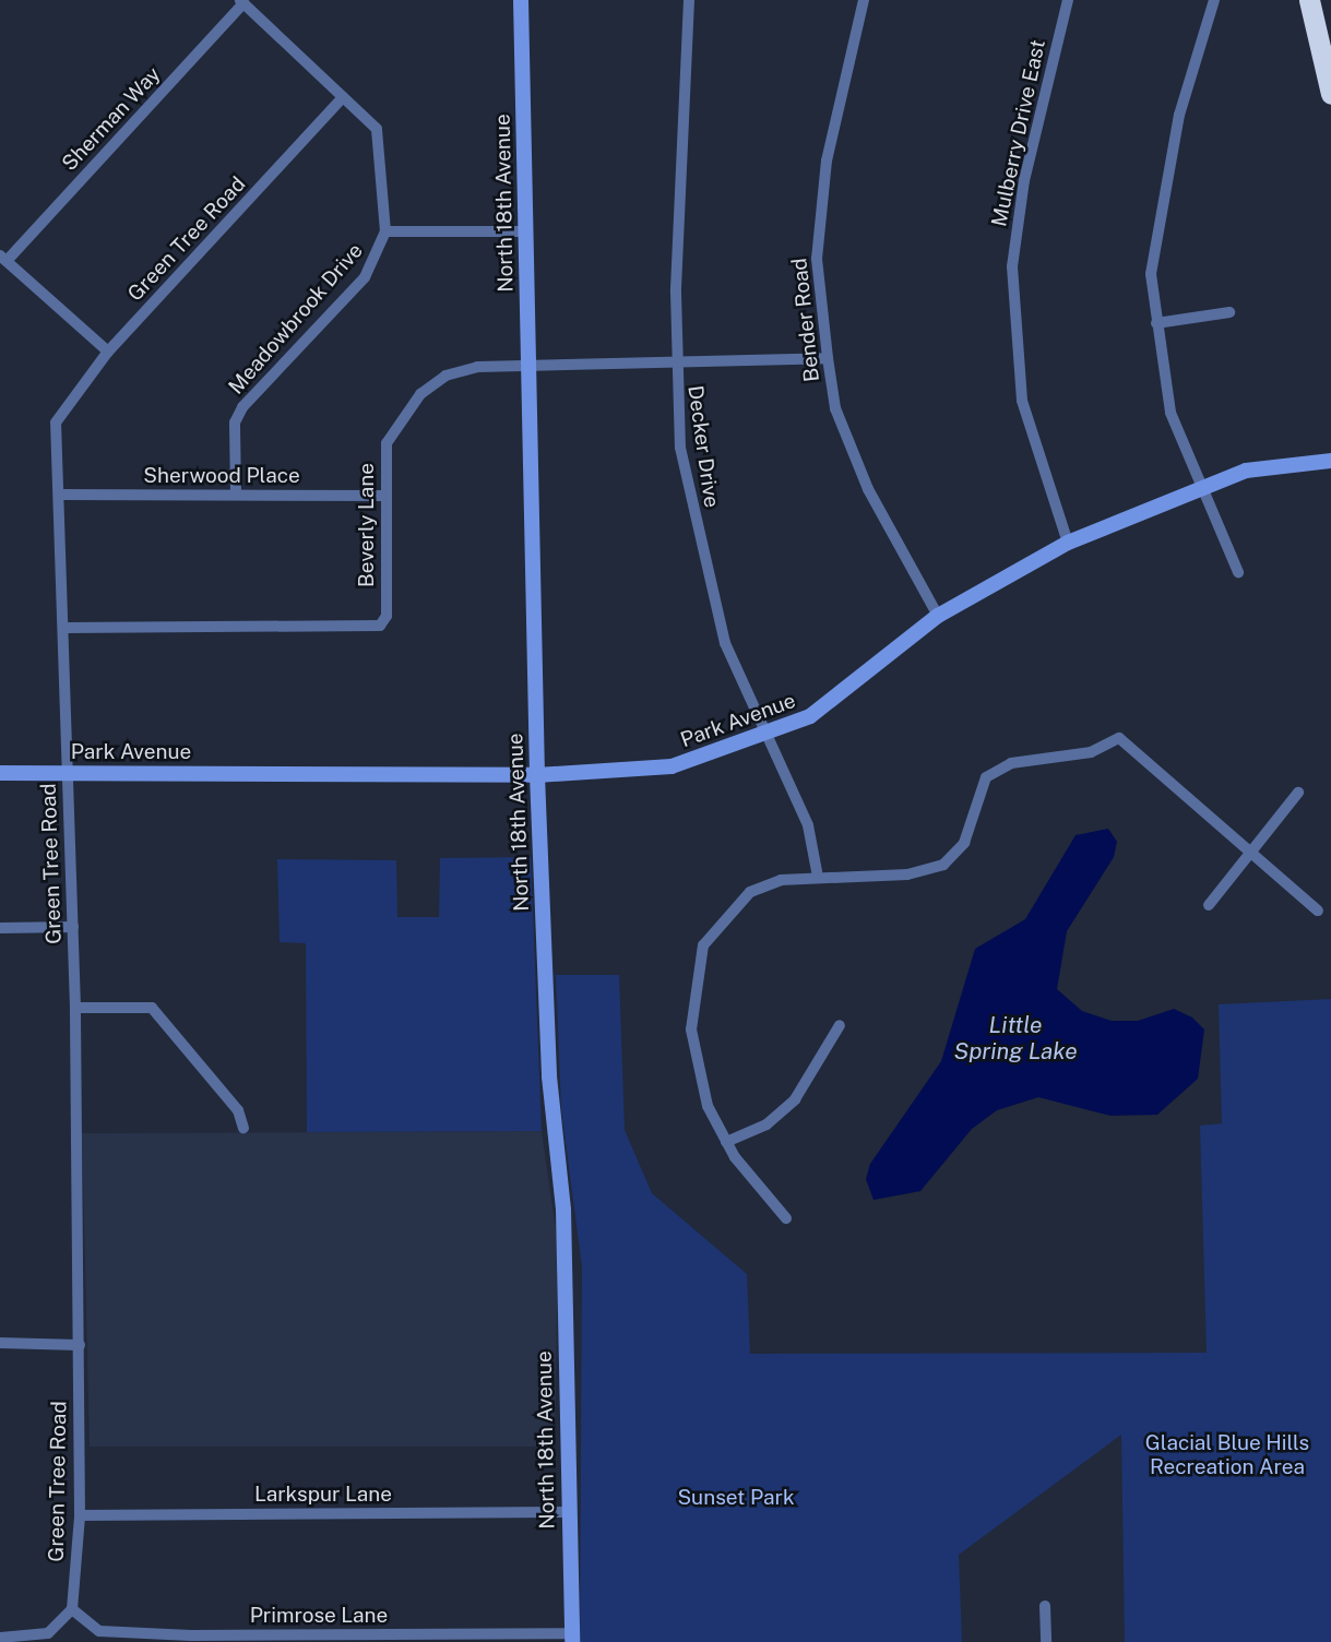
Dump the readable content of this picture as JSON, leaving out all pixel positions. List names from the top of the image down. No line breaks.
{"streets":{"street":["Sherman Way","Mulberry Drive East","North 18th Avenue","Green Tree Road","Meadowbrook Drive","Bender Road","Decker Drive","Sherwood Place","Beverly Lane","Park Avenue","Larkspur Lane","Primrose Lane"]},"crossings":[["Sherman Way","Meadowbrook Drive"],["Mulberry Drive East","Park Avenue"],["North 18th Avenue","Beverly Lane"],["North 18th Avenue","Park Avenue"],["North 18th Avenue","Larkspur Lane"],["North 18th Avenue","Primrose Lane"],["Green Tree Road","Meadowbrook Drive"],["Green Tree Road","Sherwood Place"],["Green Tree Road","Beverly Lane"],["Green Tree Road","Park Avenue"],["Green Tree Road","Larkspur Lane"],["Green Tree Road","Primrose Lane"],["Meadowbrook Drive","Sherwood Place"],["Bender Road","Beverly Lane"],["Bender Road","Park Avenue"],["Decker Drive","Beverly Lane"],["Decker Drive","Park Avenue"],["Sherwood Place","Beverly Lane"]],"water":["Little Spring Lake"],"parks":["Glacial Blue Hills Recreation Area","Sunset Park"]}
